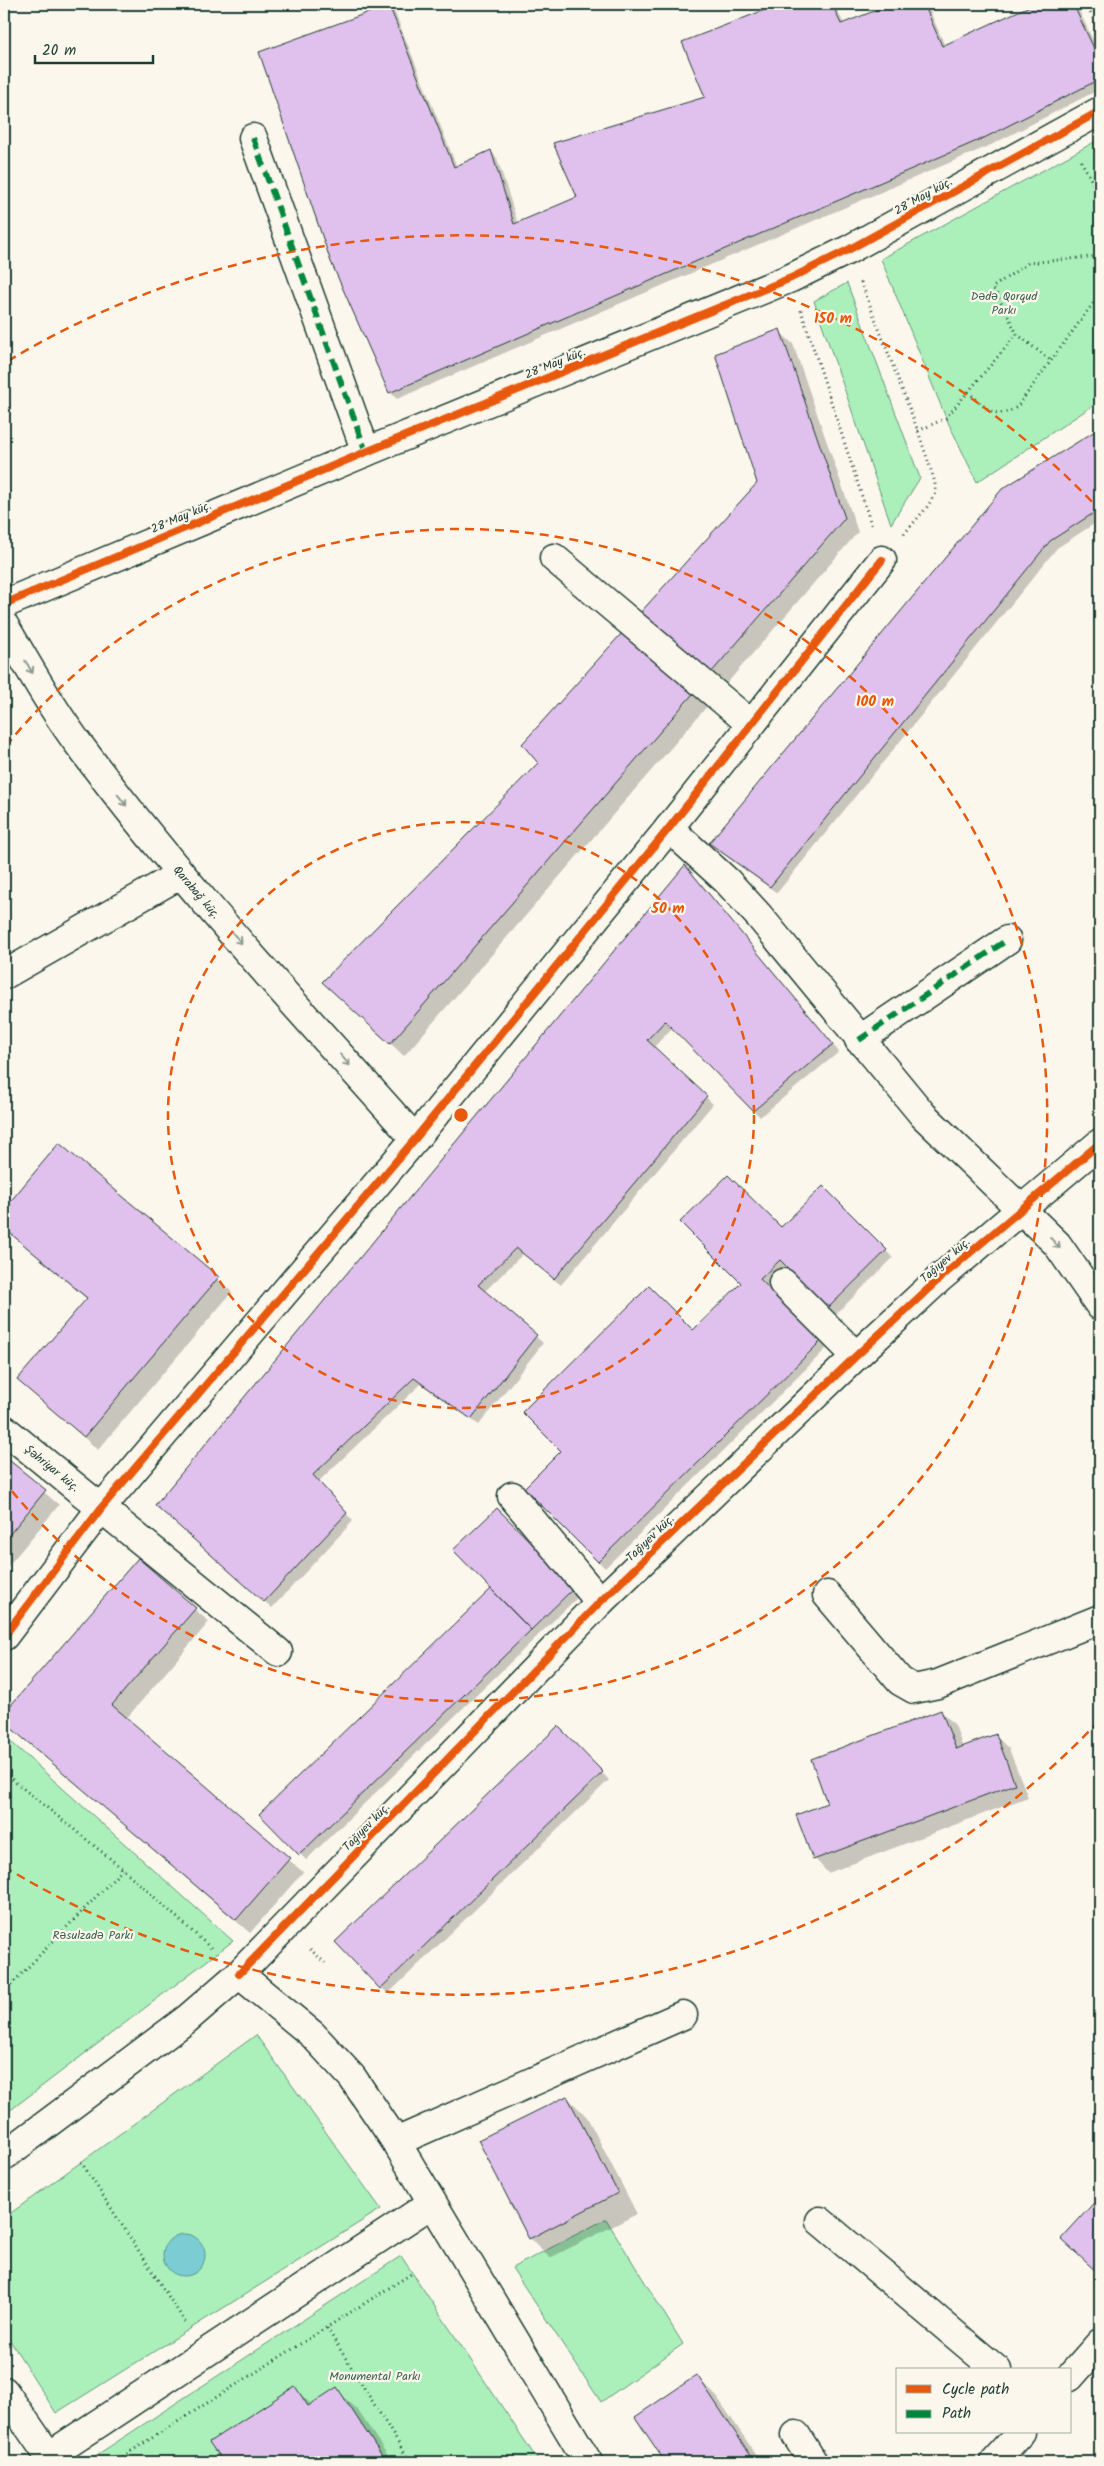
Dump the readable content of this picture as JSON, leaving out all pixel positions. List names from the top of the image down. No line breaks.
{"streets":{"street":["28 May küç.","Qarabağ küç.","Tağıyev küç.","Şəhriyar küç."]},"one_way":["Qarabağ küç."],"parks":["Dədə Qorqud Parkı","Rəsulzadə Parkı","Monumental Parkı"],"legend":["Cycle path","Path"],"scale_bar":"20 m","rings":["150 m","100 m","50 m"]}
